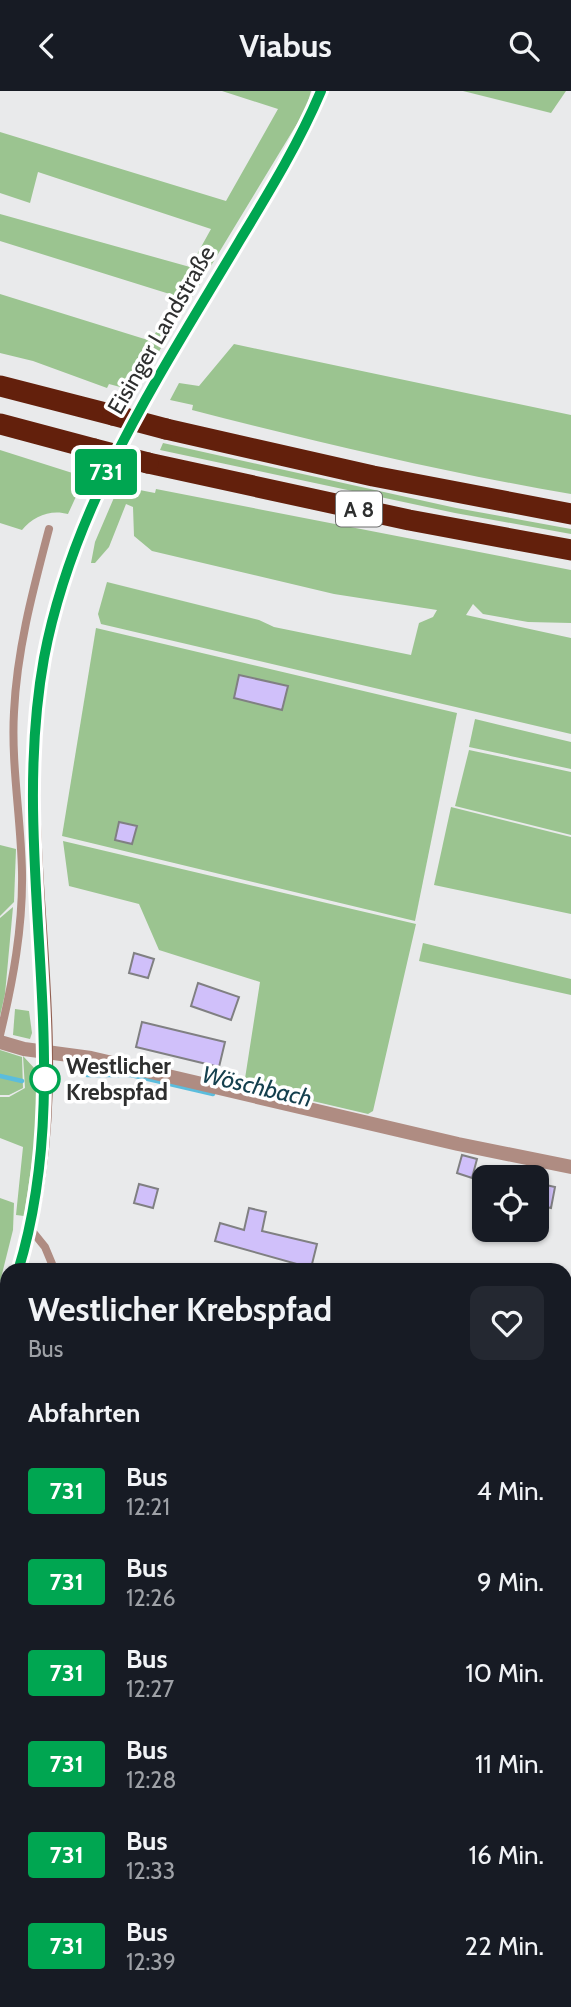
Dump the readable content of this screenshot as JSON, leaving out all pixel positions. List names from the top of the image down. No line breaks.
{"streets":{"highway":["A 8"],"main road":["Eisinger Landstraße"]},"water":["Wöschbach"],"places":["Westlicher Krebspfad"],"lines":["bus line 731"],"page":{"header":"Viabus","on_map":"731","heading":[["Westlicher Krebspfad","Bus"],"Abfahrten"],"list":[{"mark":"731","name":"Bus","note":"12:21","value":"4 Min."},{"mark":"731","name":"Bus","note":"12:26","value":"9 Min."},{"mark":"731","name":"Bus","note":"12:27","value":"10 Min."},{"mark":"731","name":"Bus","note":"12:28","value":"11 Min."},{"mark":"731","name":"Bus","note":"12:33","value":"16 Min."},{"mark":"731","name":"Bus","note":"12:39","value":"22 Min."}]}}
